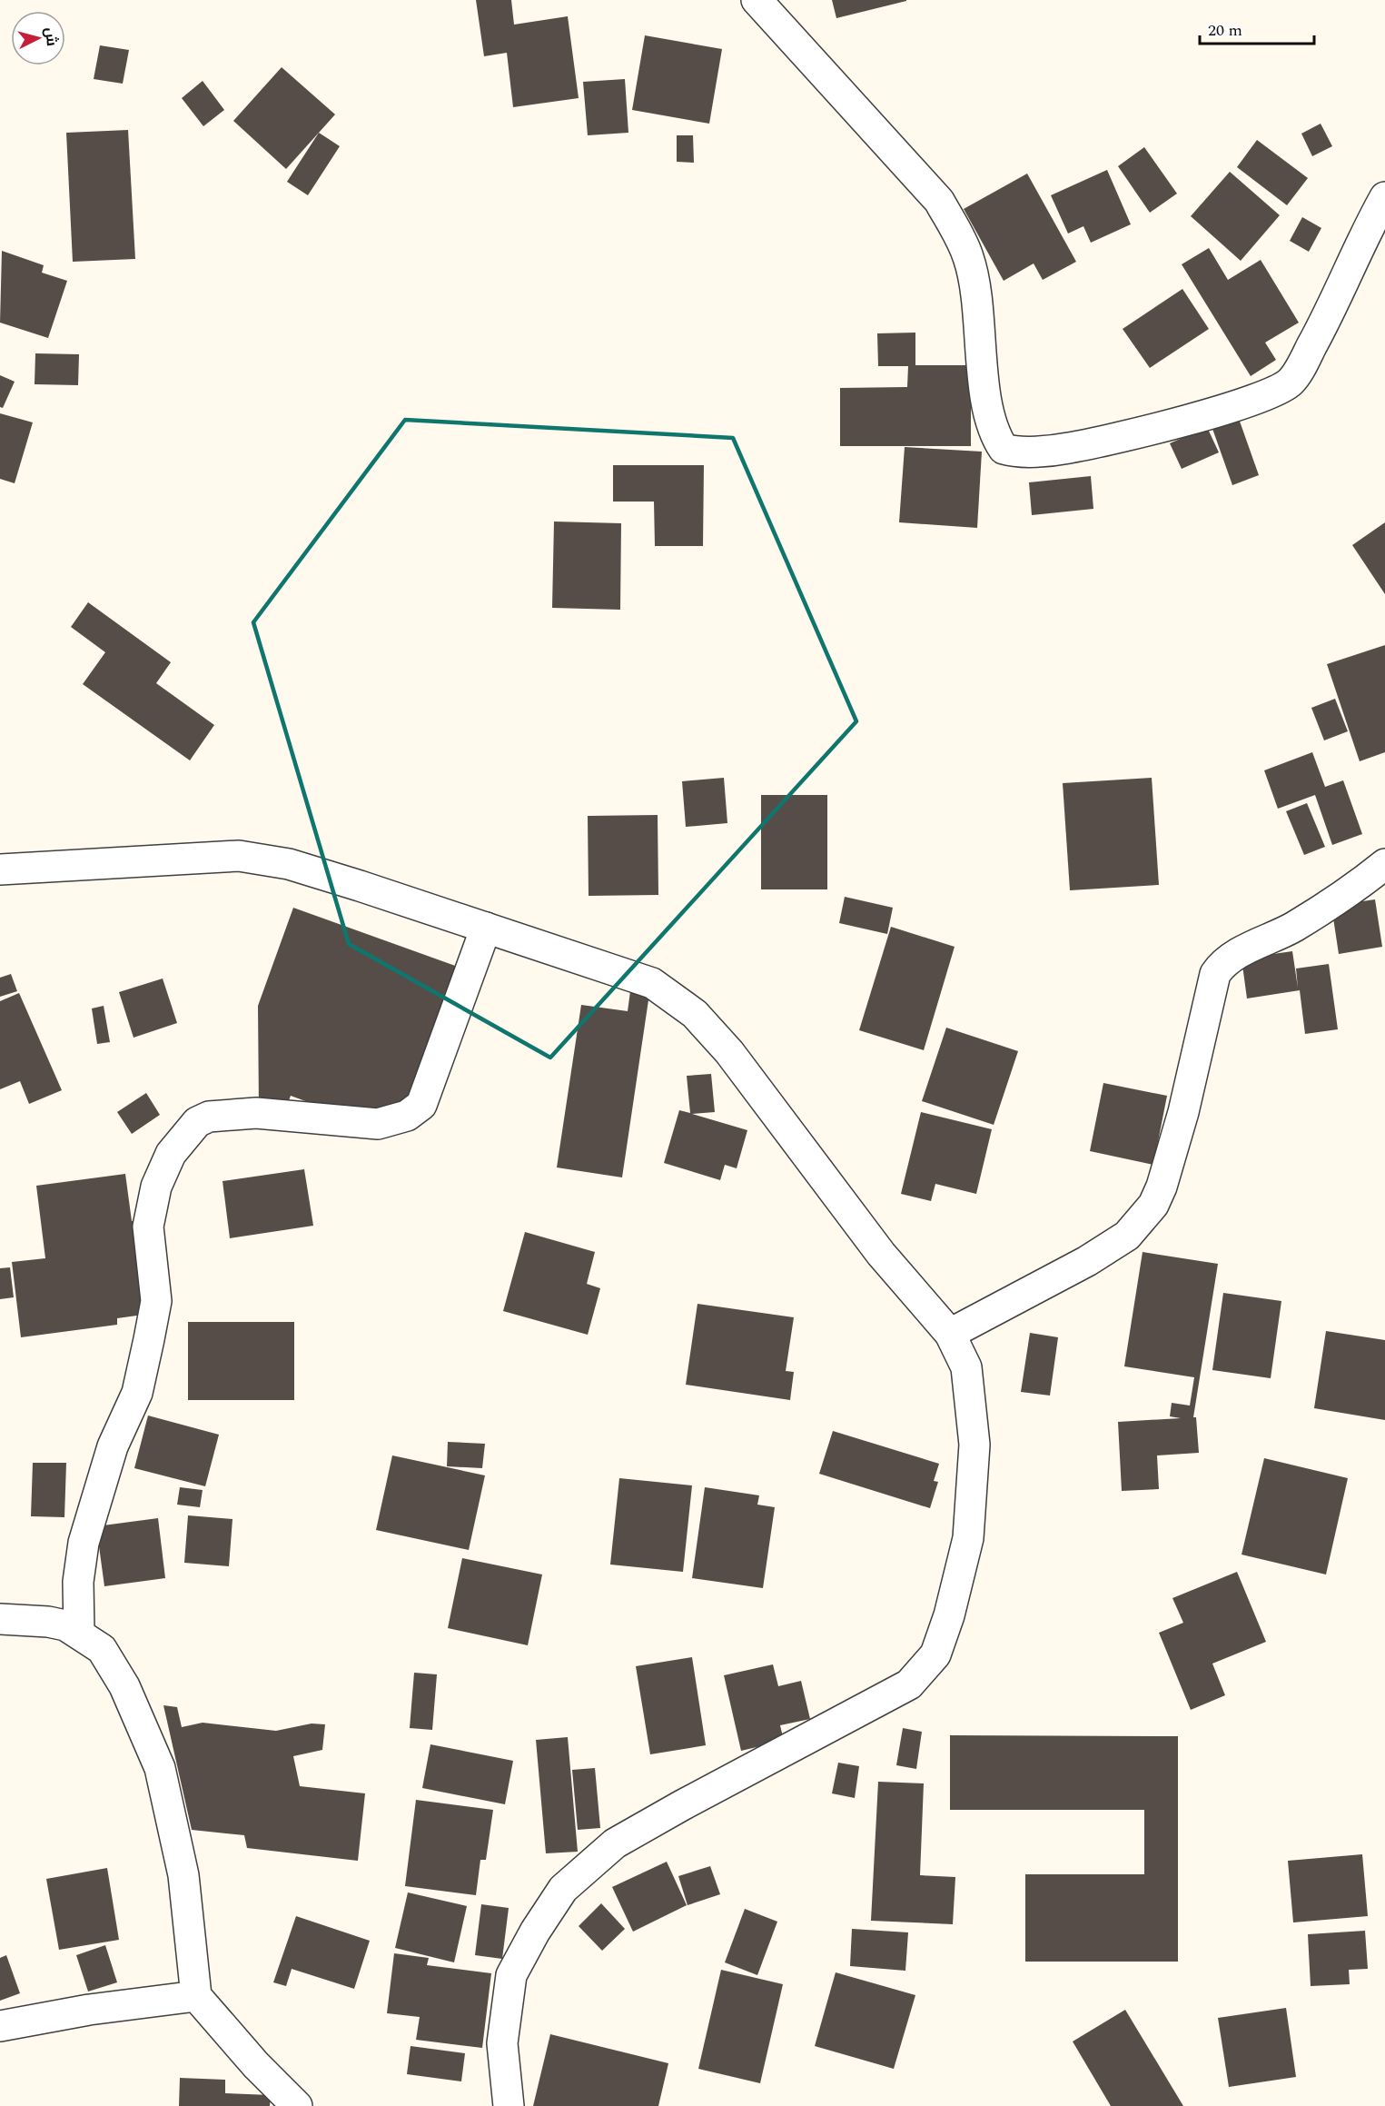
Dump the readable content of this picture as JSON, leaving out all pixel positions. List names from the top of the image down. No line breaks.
{"scale_bar":"20 m","north":"right"}
